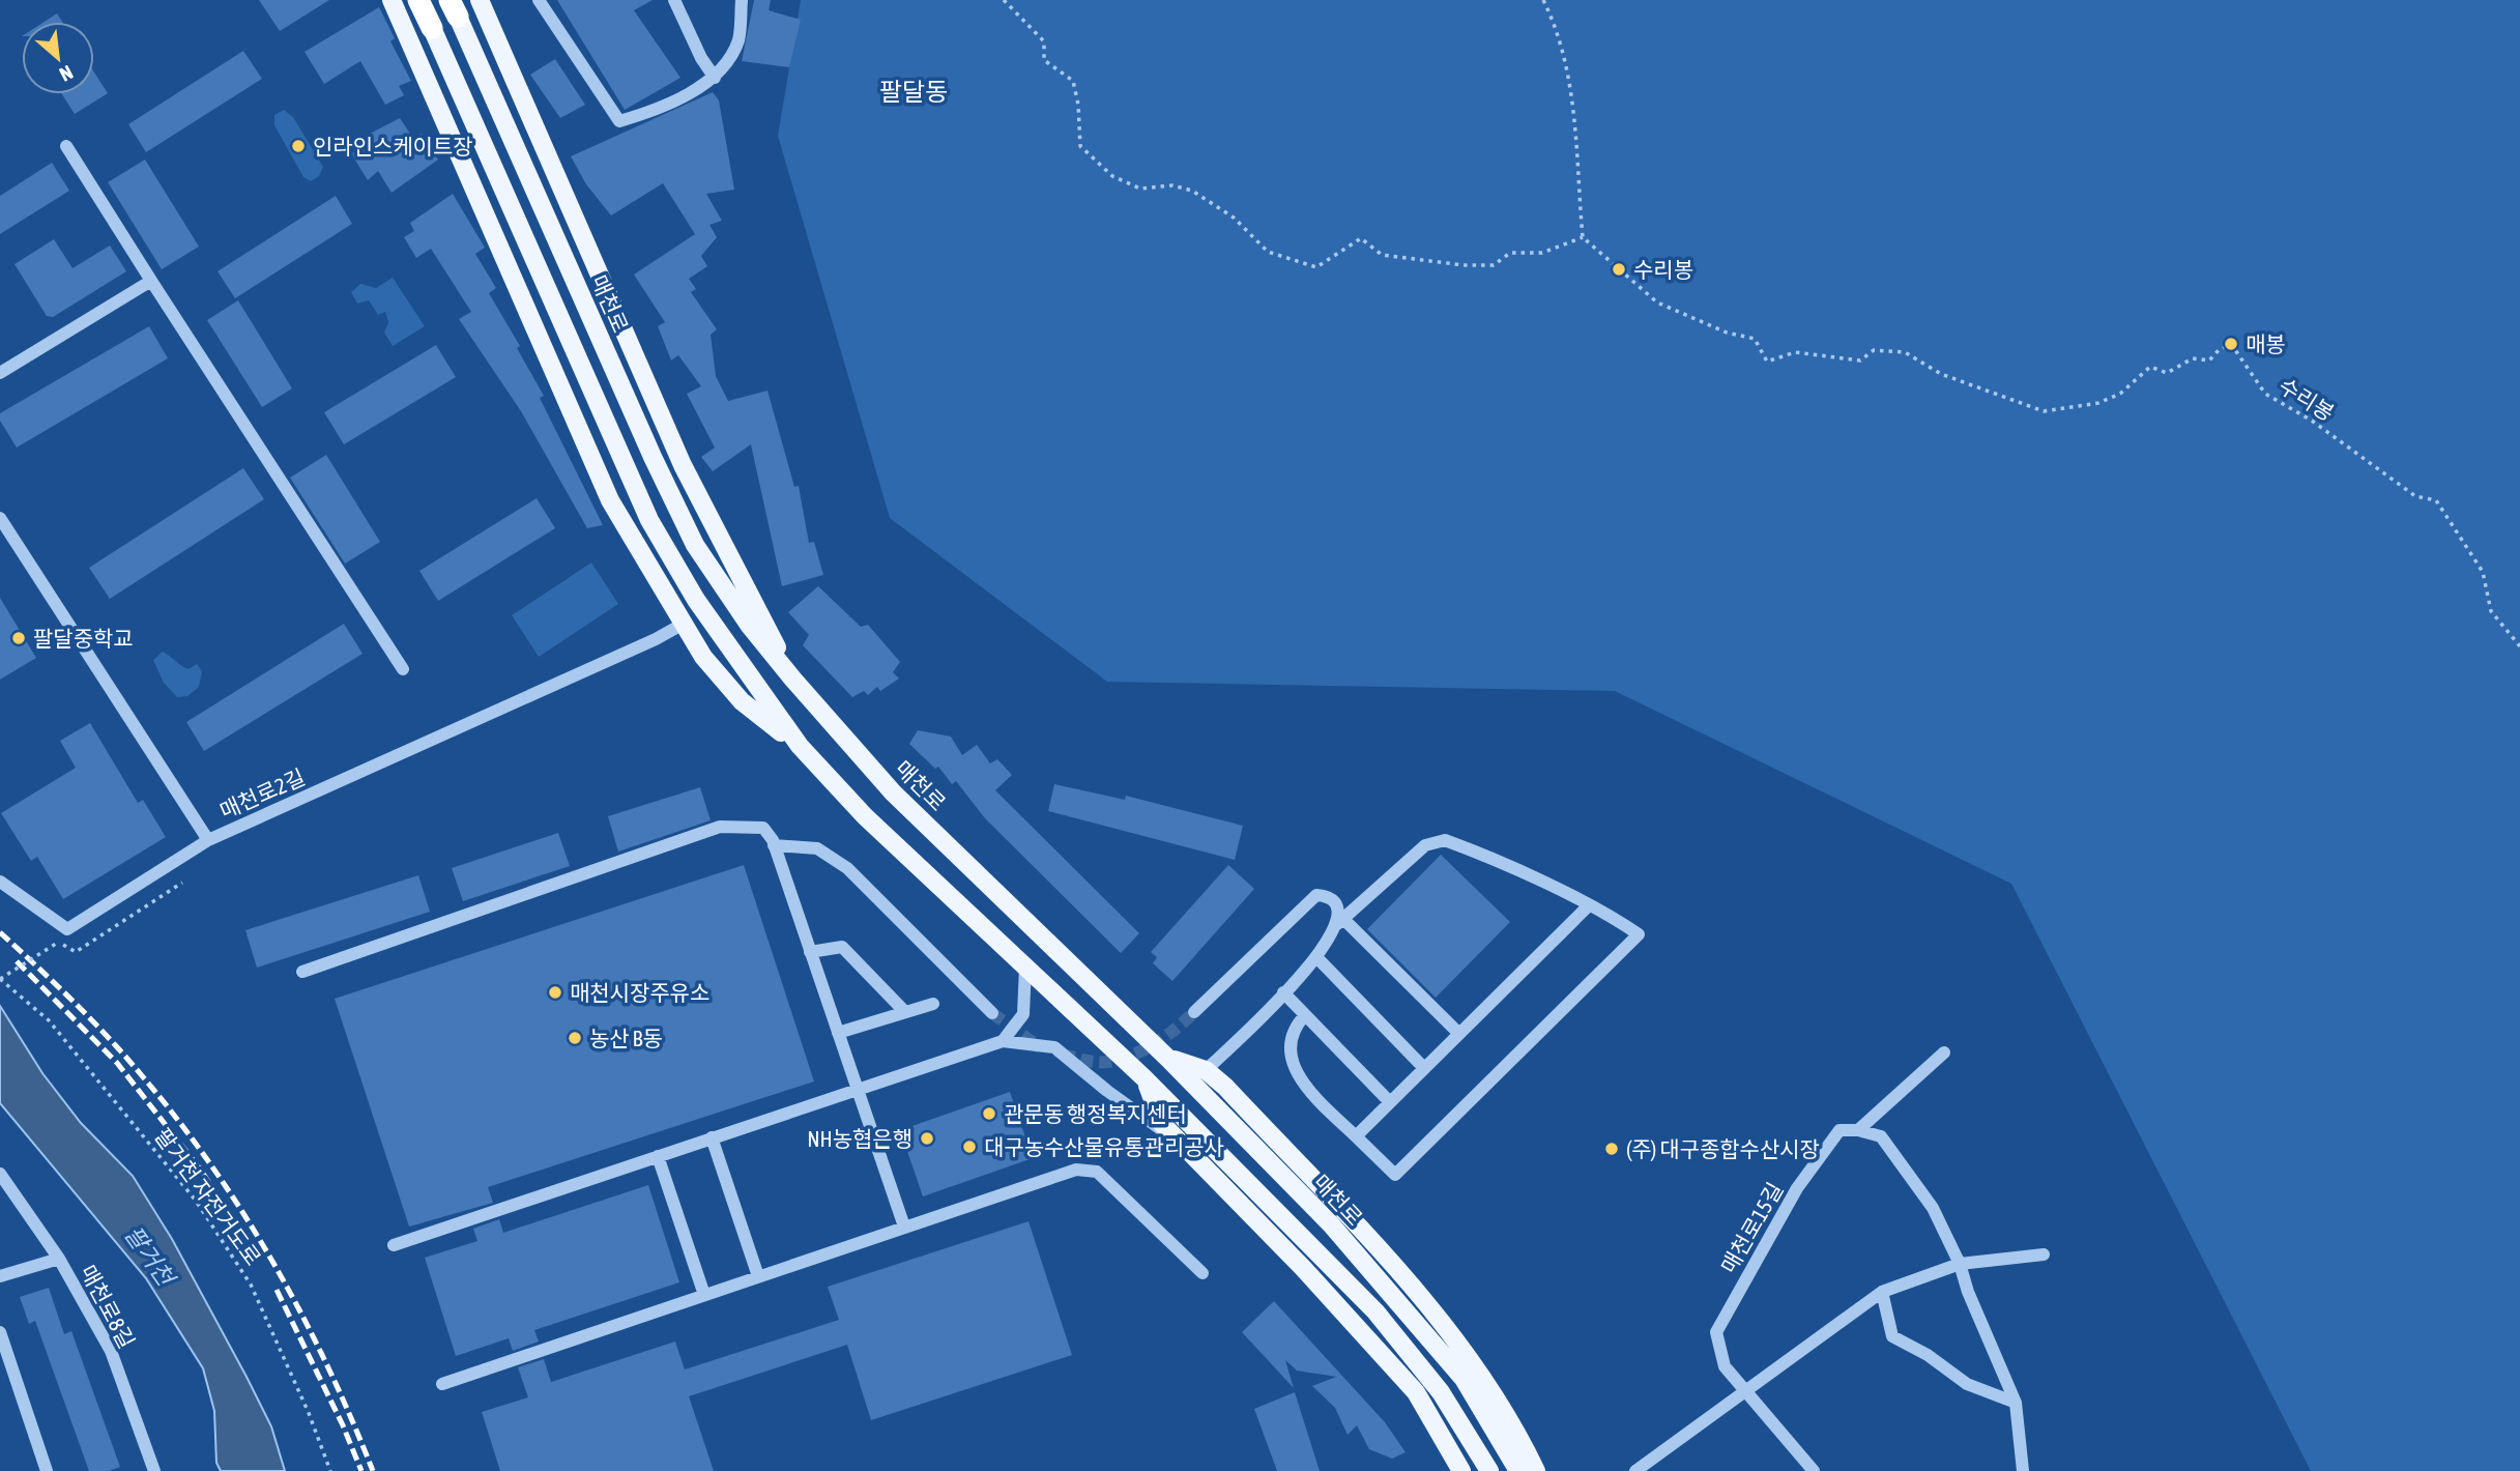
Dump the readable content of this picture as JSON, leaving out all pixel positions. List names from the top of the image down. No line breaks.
{"streets":{"main road":["매천로"],"street":["매천로2길","매천로15길","매천로8길"],"path":["수리봉","팔거천 자전거도로"]},"districts":["팔달동"],"water":["팔거천"],"places":["인라인스케이트장","수리봉","매봉","팔달중학교","매천시장주유소","농산 B동","관문동 행정복지센터","NH농협은행","대구농수산물유통관리공사","(주) 대구종합수산시장"],"north":"bottom right"}
